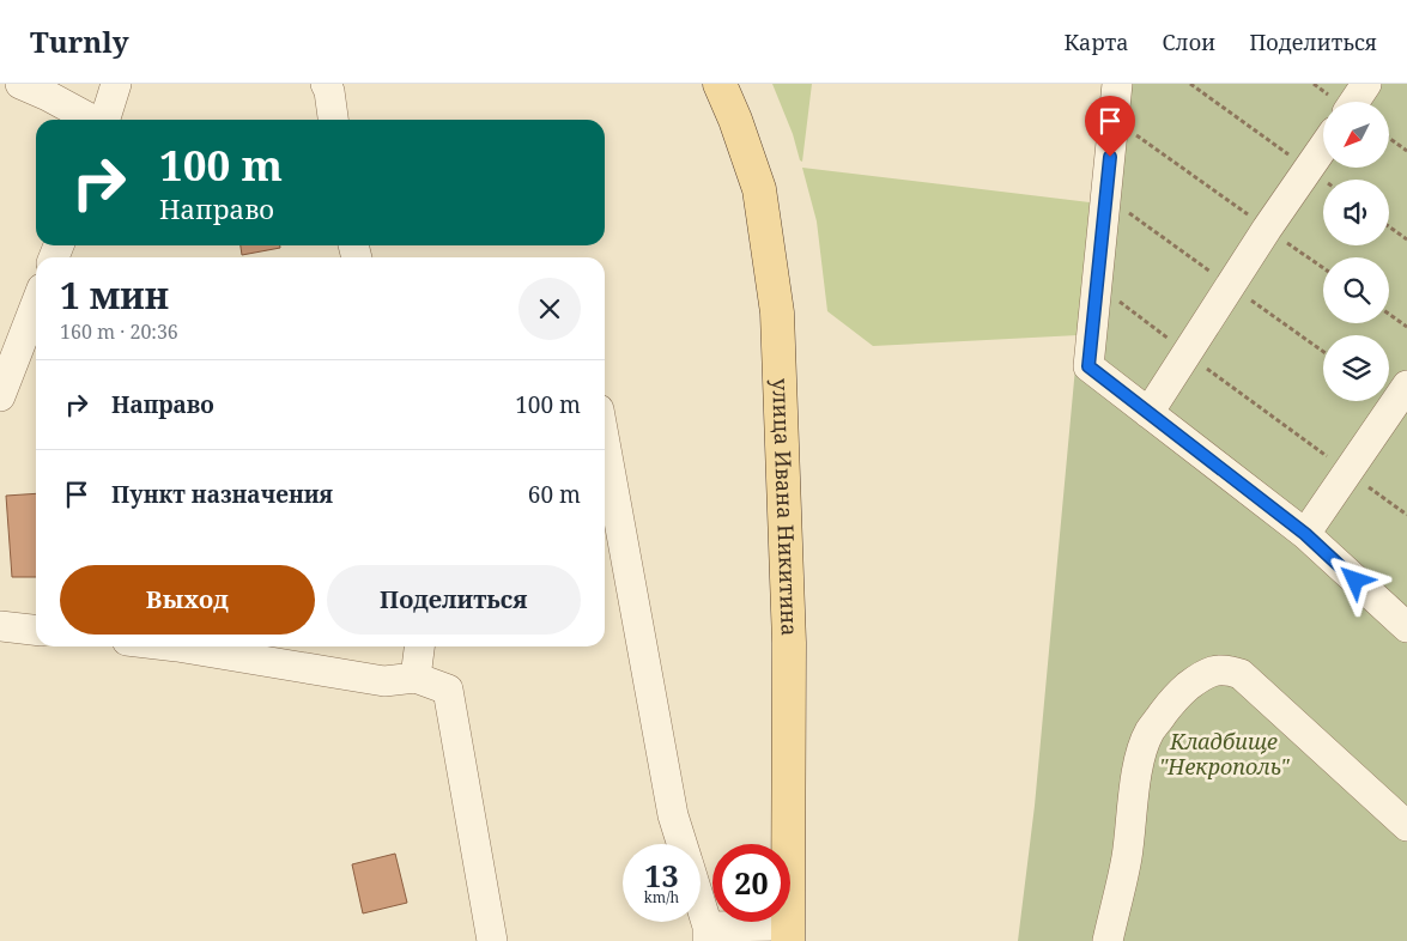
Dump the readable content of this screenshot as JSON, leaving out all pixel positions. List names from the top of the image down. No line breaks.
{"streets":{"main road":["улица Ивана Никитина"]},"parks":["Кладбище \"Некрополь\""],"north":"bottom left","page":{"header":"Turnly","nav":["Карта","Слои","Поделиться"],"turn":["100 m","Направо"],"heading":["1 мин","160 m · 20:36"],"list":[{"name":"Направо","value":"100 m"},{"name":"Пункт назначения","value":"60 m"}],"buttons":["Выход","Поделиться"],"speed":"13 km/h","limit":"20"}}
